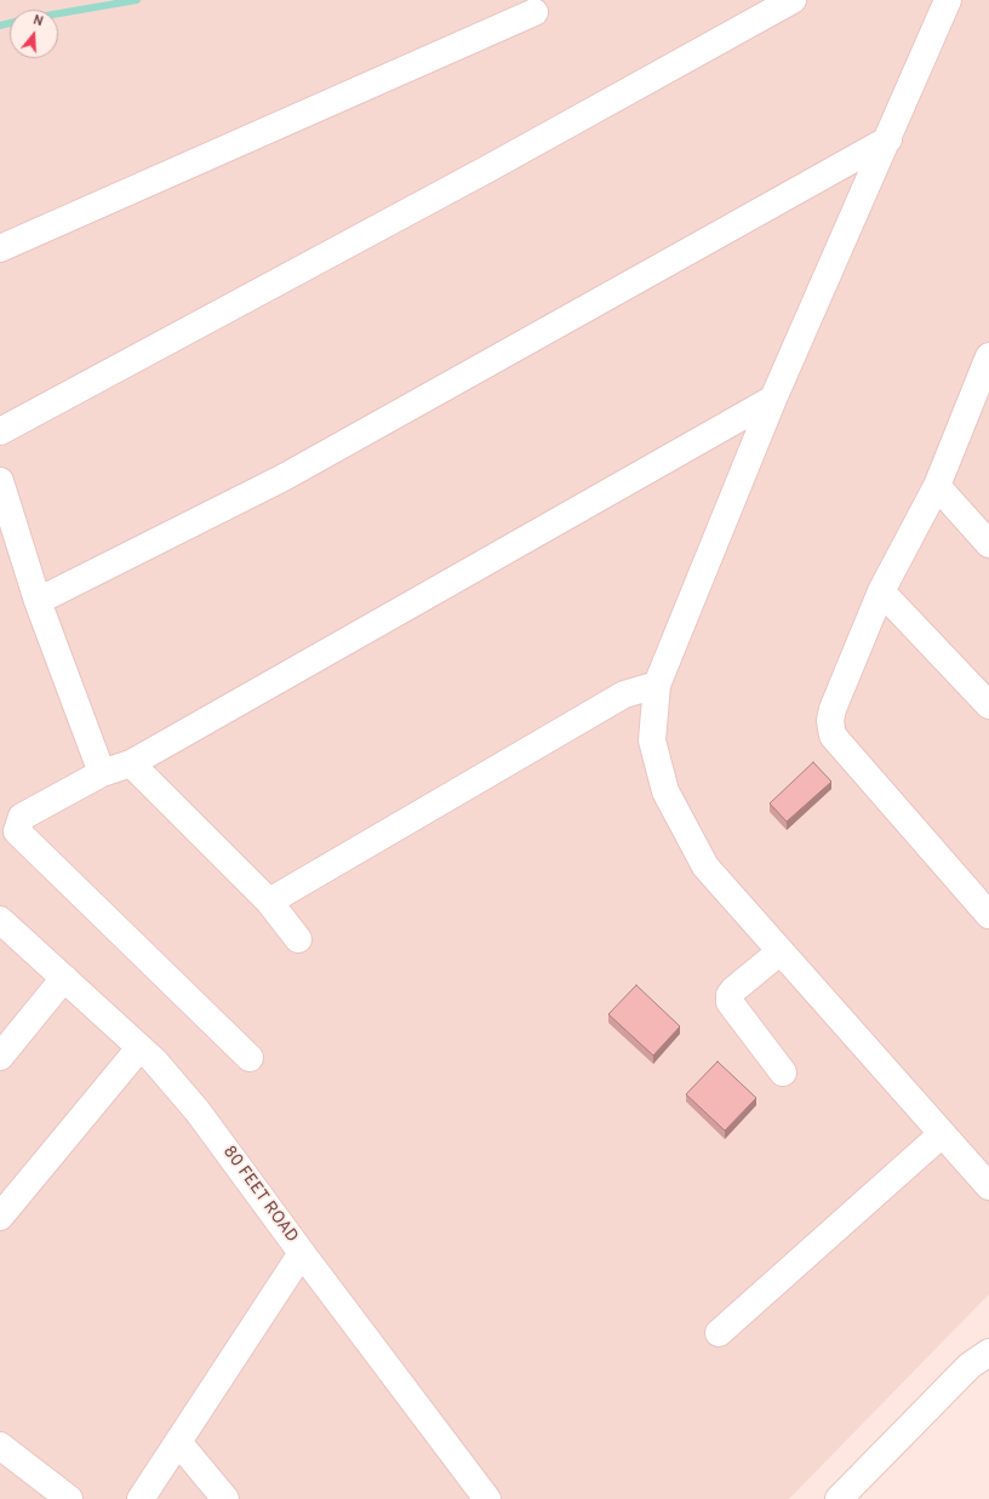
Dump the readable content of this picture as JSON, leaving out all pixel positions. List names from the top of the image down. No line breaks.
{"streets":{"street":["80 FEET ROAD"]},"north":"top"}
